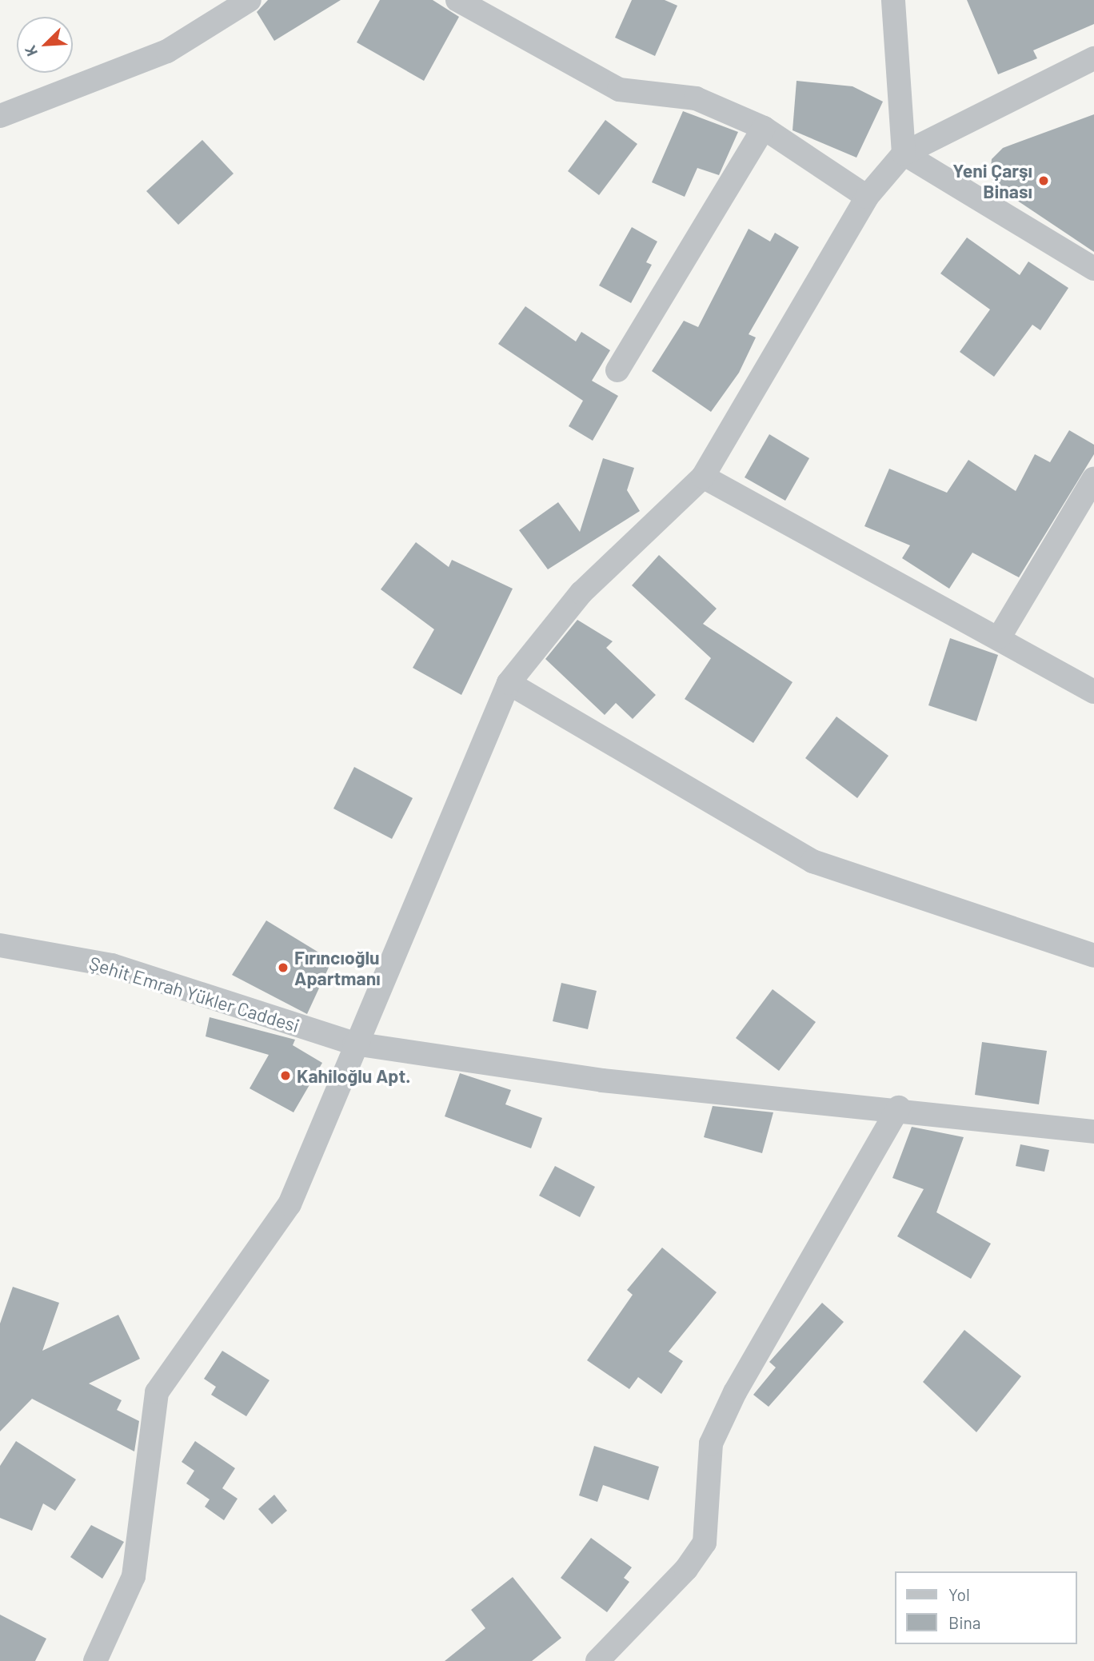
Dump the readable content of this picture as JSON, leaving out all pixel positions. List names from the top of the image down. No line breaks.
{"streets":{"street":["Şehit Emrah Yükler Caddesi"]},"places":["Yeni Çarşı Binası","Fırıncıoğlu Apartmanı","Kahiloğlu Apt."],"legend":["Yol","Bina"],"north":"bottom left"}
